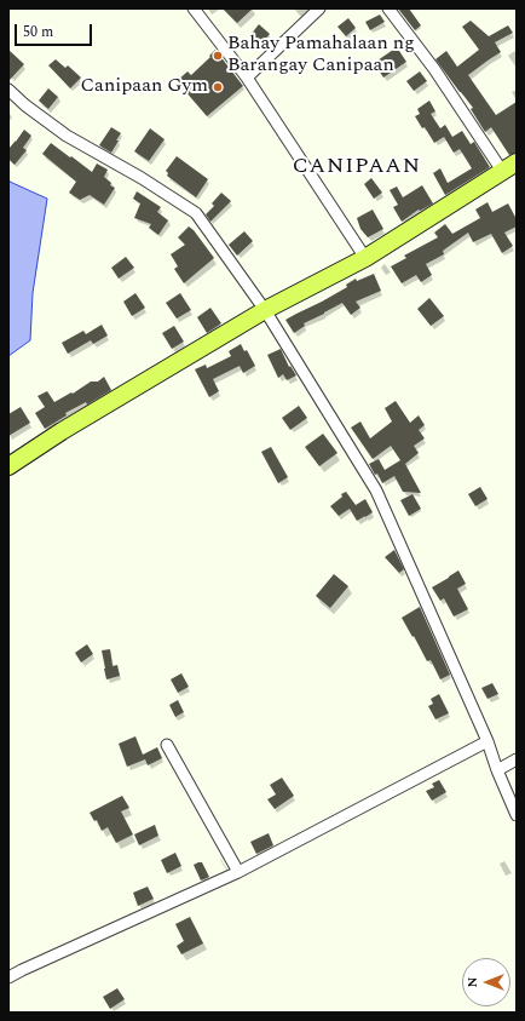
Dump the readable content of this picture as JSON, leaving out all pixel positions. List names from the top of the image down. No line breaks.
{"districts":["CANIPAAN"],"places":["Bahay Pamahalaan ng Barangay Canipaan","Canipaan Gym"],"scale_bar":"50 m","north":"left"}
